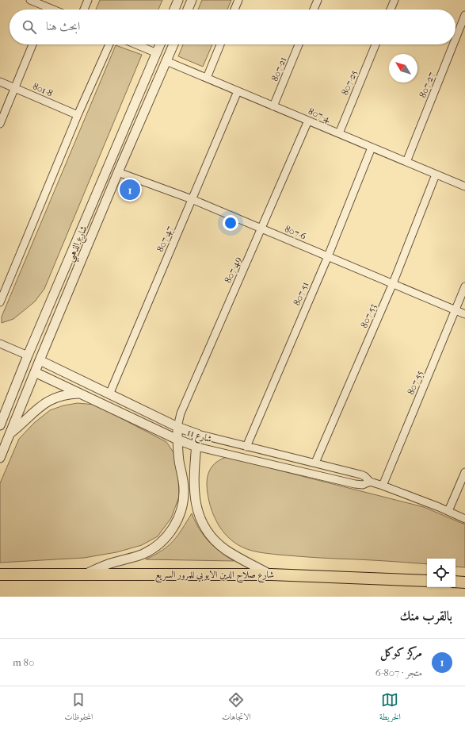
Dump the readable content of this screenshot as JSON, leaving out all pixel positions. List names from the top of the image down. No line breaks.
{"streets":{"main road":["شارع صلاح الدين الايوبي للمرور السريع"],"street":["807-21","807-25","807-27","801-8","807-4","807-6","807-47","شارع الذهبي","807-49","807-51","807-53","807-55","شارع 11"]},"crossings":[["807-21","807-4"],["807-25","807-4"],["807-27","807-4"],["807-4","807-47"],["807-4","شارع الذهبي"],["807-4","807-49"],["807-4","807-51"],["807-4","807-53"],["807-6","807-47"],["807-6","شارع الذهبي"],["807-6","807-49"],["807-6","807-51"],["807-6","807-53"],["807-6","807-55"],["807-47","شارع 11"],["شارع الذهبي","شارع 11"],["807-49","شارع 11"],["807-51","شارع 11"],["807-53","شارع 11"],["807-55","شارع 11"]],"north":"top left","page":{"search":"ابحث هنا","pins":"1","heading":"بالقرب منك","list":[{"mark":"1","name":"مركز كوكل","note":"متجر · 807-6","value":"80 m"}],"nav":["الخريطة","الاتجاهات","المحفوظات"]}}
